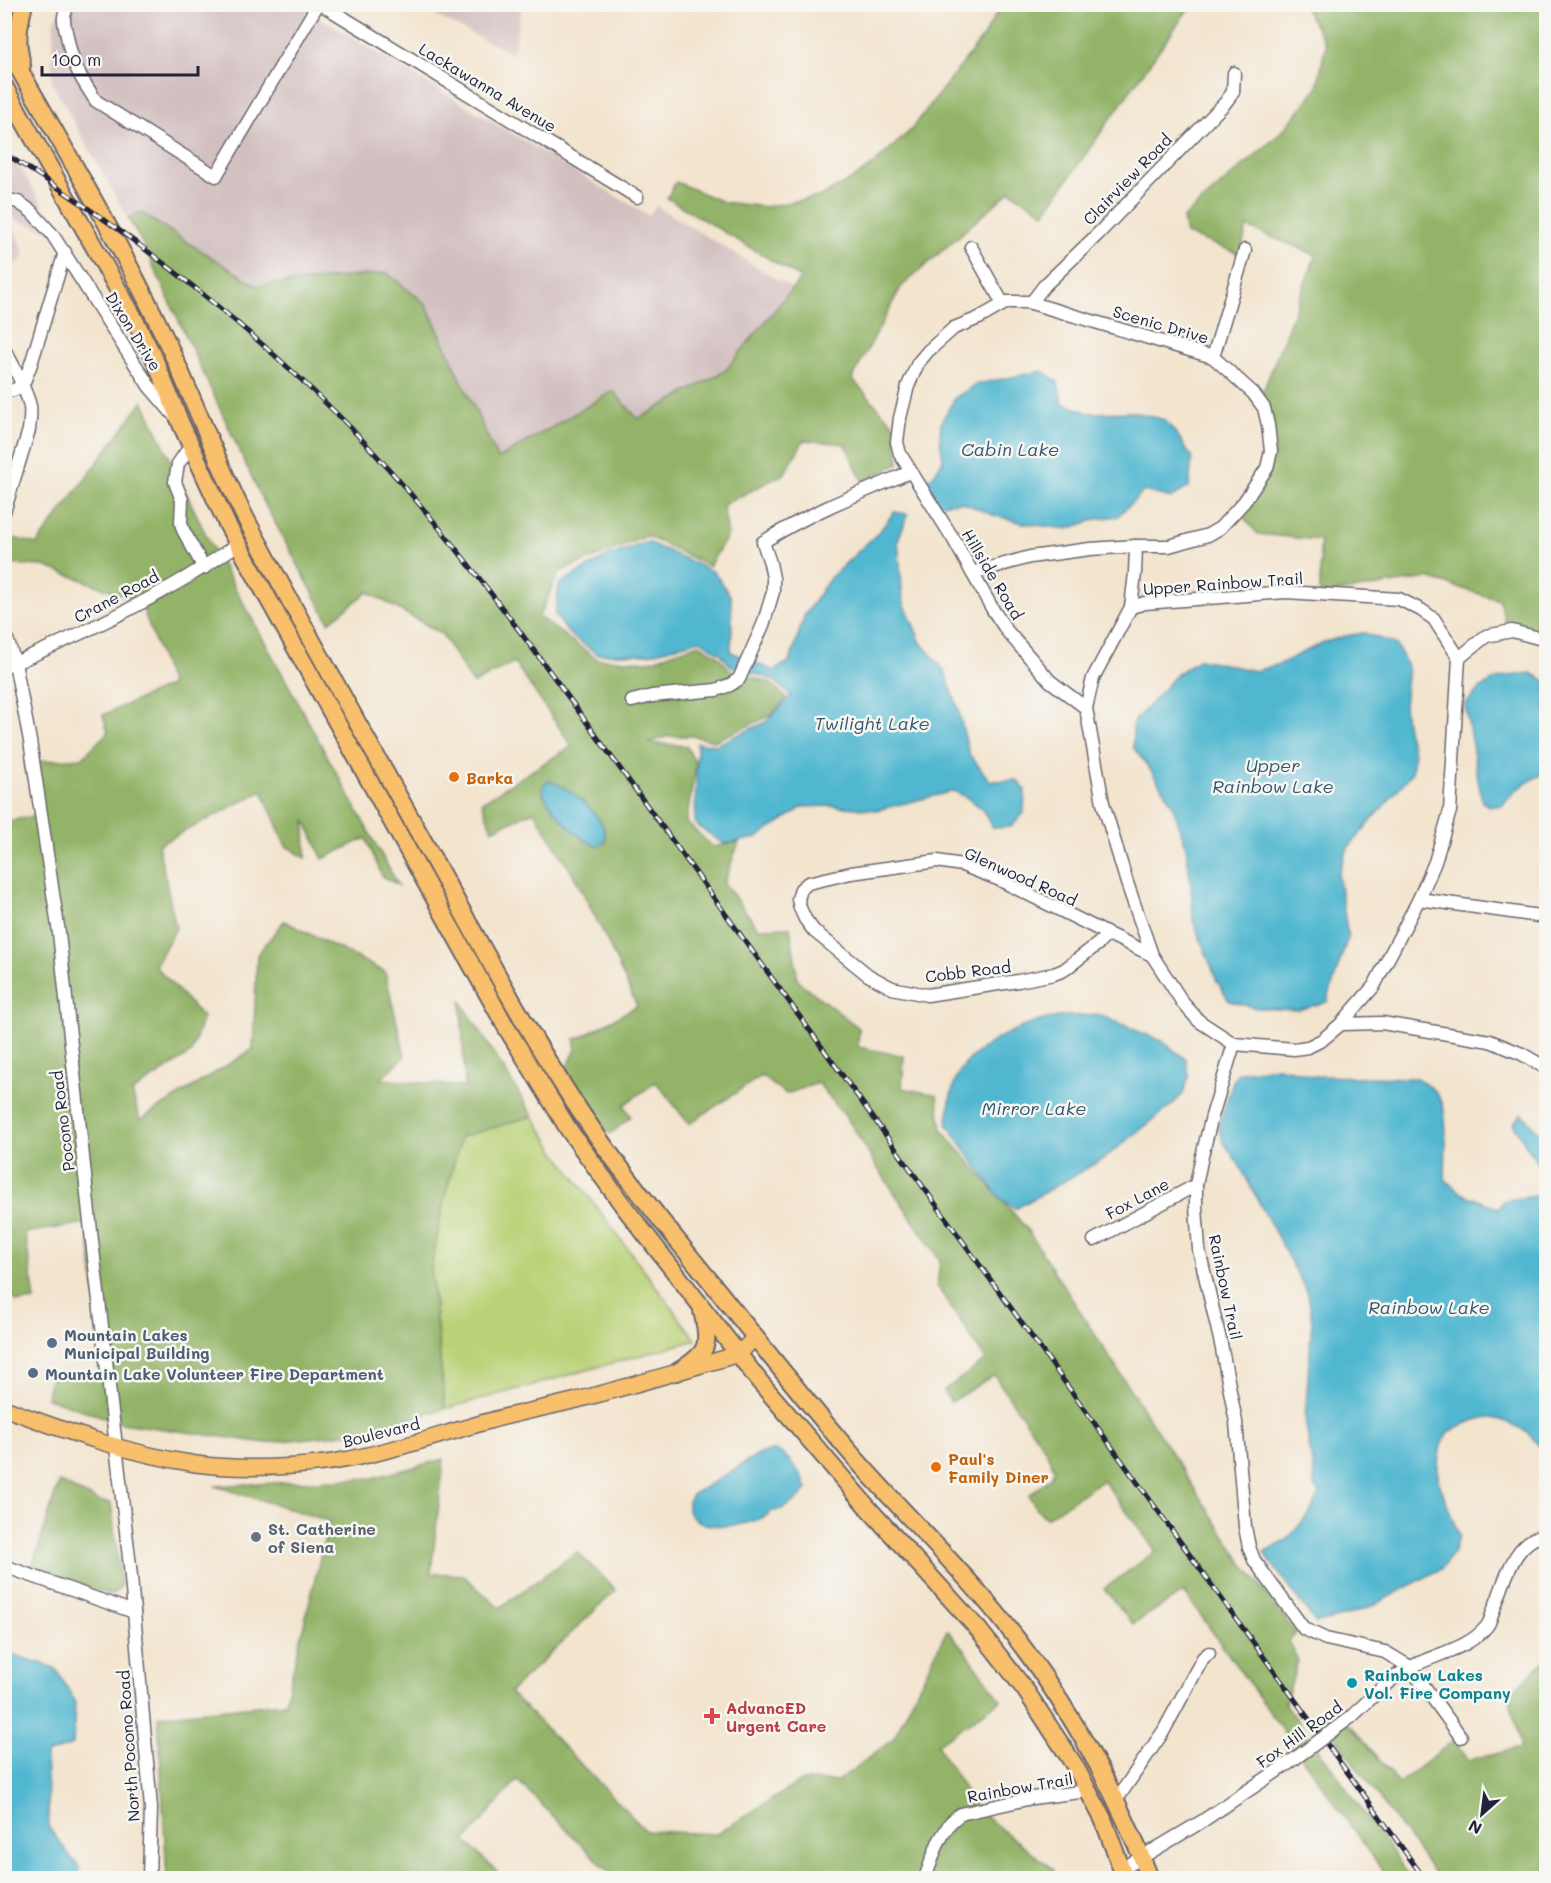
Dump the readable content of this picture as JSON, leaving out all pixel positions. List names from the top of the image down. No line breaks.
{"streets":{"main road":["Boulevard"],"street":["Lackawanna Avenue","Clairview Road","Scenic Drive","Dixon Drive","Hillside Road","Upper Rainbow Trail","Crane Road","Glenwood Road","Cobb Road","Pocono Road","Fox Lane","Rainbow Trail","Fox Hill Road","North Pocono Road"]},"crossings":[["Clairview Road","Scenic Drive"],["Scenic Drive","Hillside Road"],["Hillside Road","Upper Rainbow Trail"],["Upper Rainbow Trail","Glenwood Road"],["Upper Rainbow Trail","Rainbow Trail"],["Crane Road","Pocono Road"],["Glenwood Road","Cobb Road"],["Pocono Road","Boulevard"],["Pocono Road","North Pocono Road"],["Fox Lane","Rainbow Trail"],["Rainbow Trail","Fox Hill Road"]],"water":["Cabin Lake","Twilight Lake","Upper Rainbow Lake","Mirror Lake","Rainbow Lake"],"places":{"other":["Barka","Mountain Lakes Municipal Building","Mountain Lake Volunteer Fire Department","Paul's Family Diner","St. Catherine of Siena","Rainbow Lakes Vol. Fire Company"],"health":["AdvancED Urgent Care"]},"scale_bar":"100 m","north":"bottom left"}
